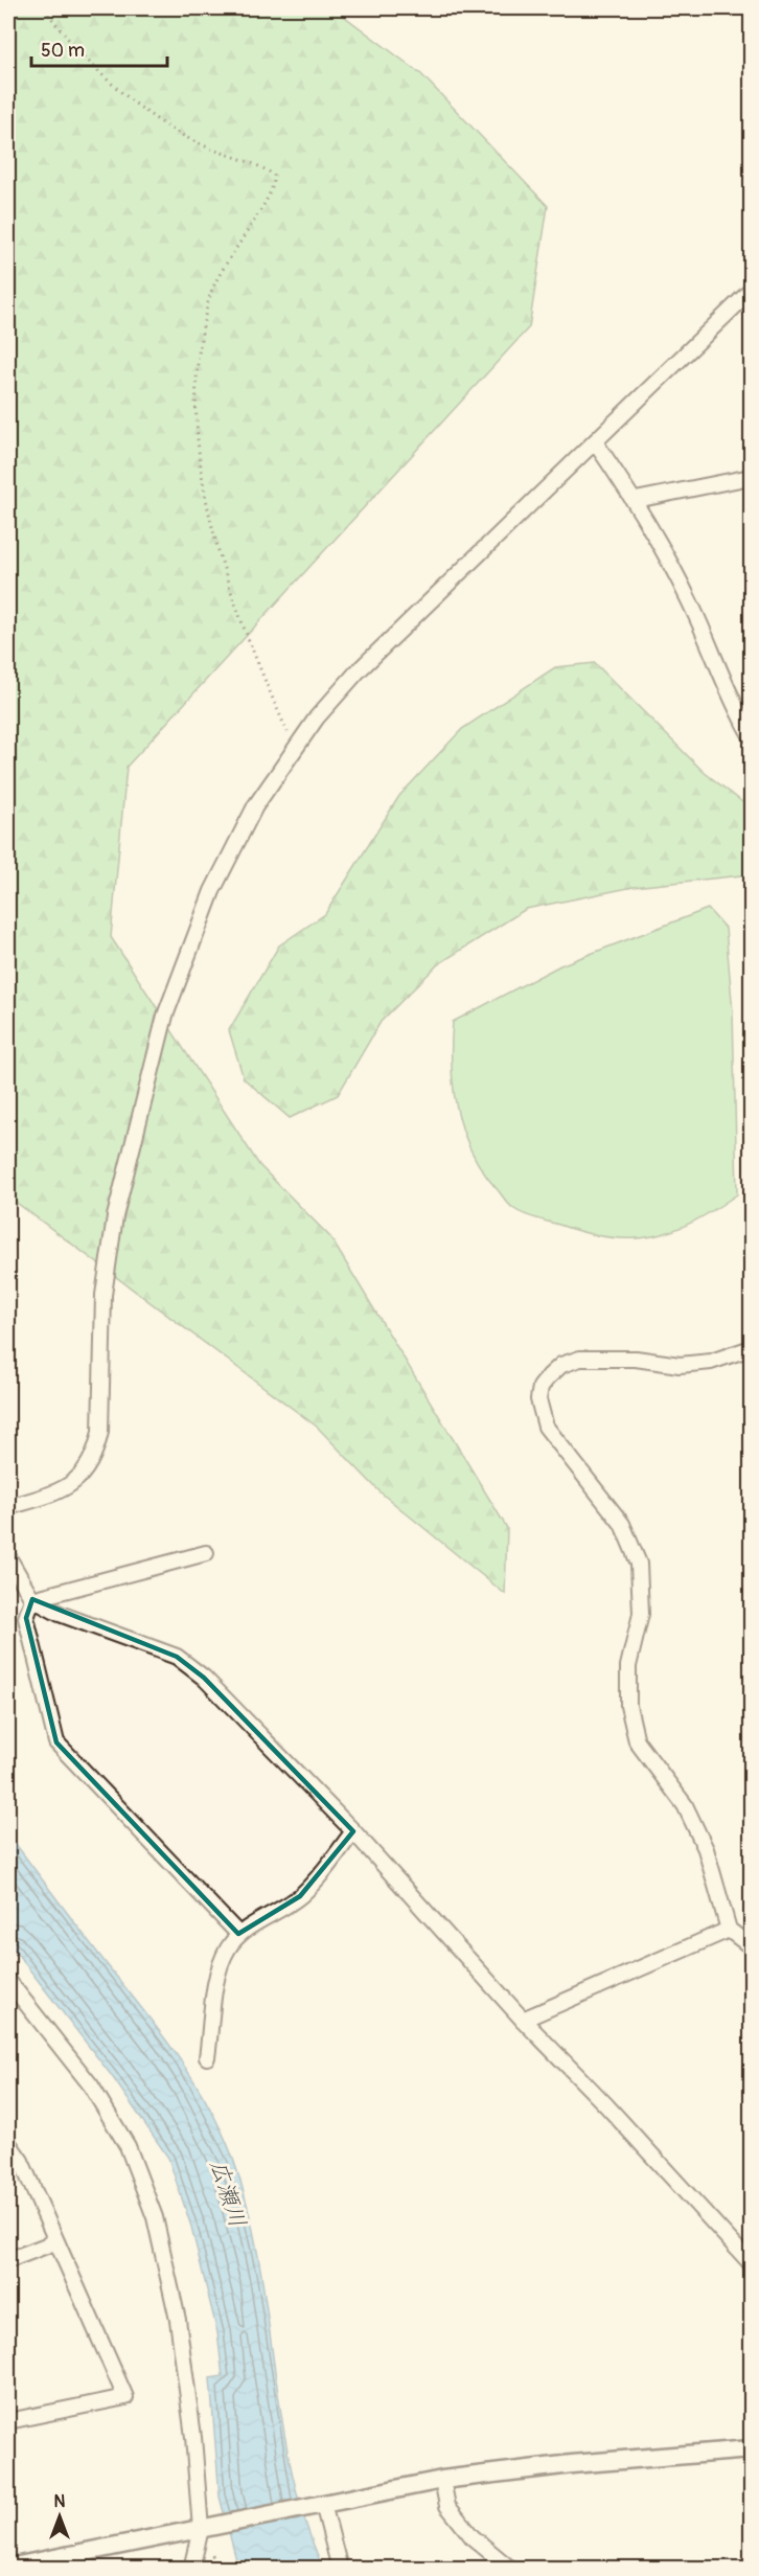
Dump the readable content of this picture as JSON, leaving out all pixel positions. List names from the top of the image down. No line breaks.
{"water":["広瀬川"],"scale_bar":"50 m","north":"top"}
